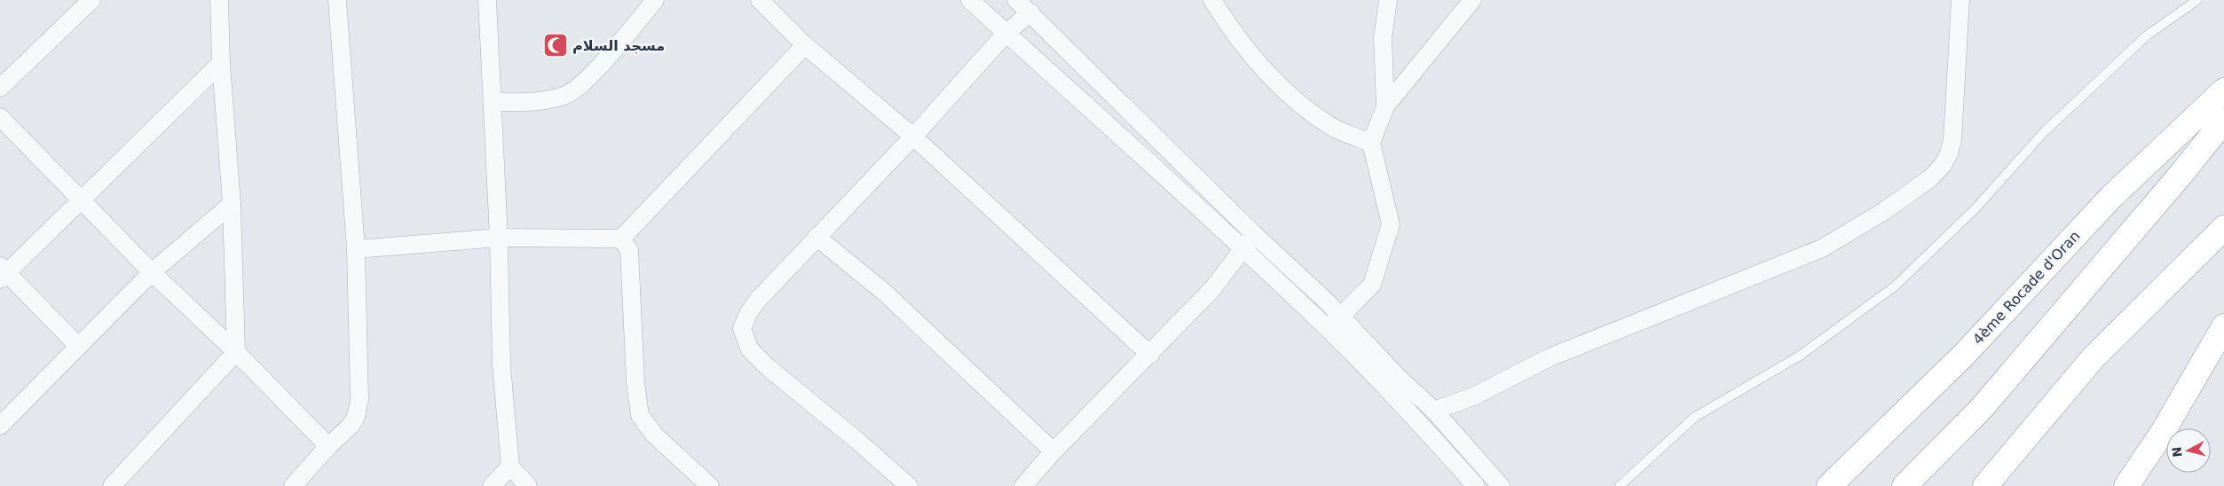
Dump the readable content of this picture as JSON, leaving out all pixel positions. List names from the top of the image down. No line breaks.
{"streets":{"highway":["4ème Rocade d'Oran"]},"places":{"mosque":["مسجد السلام"]},"north":"left"}
